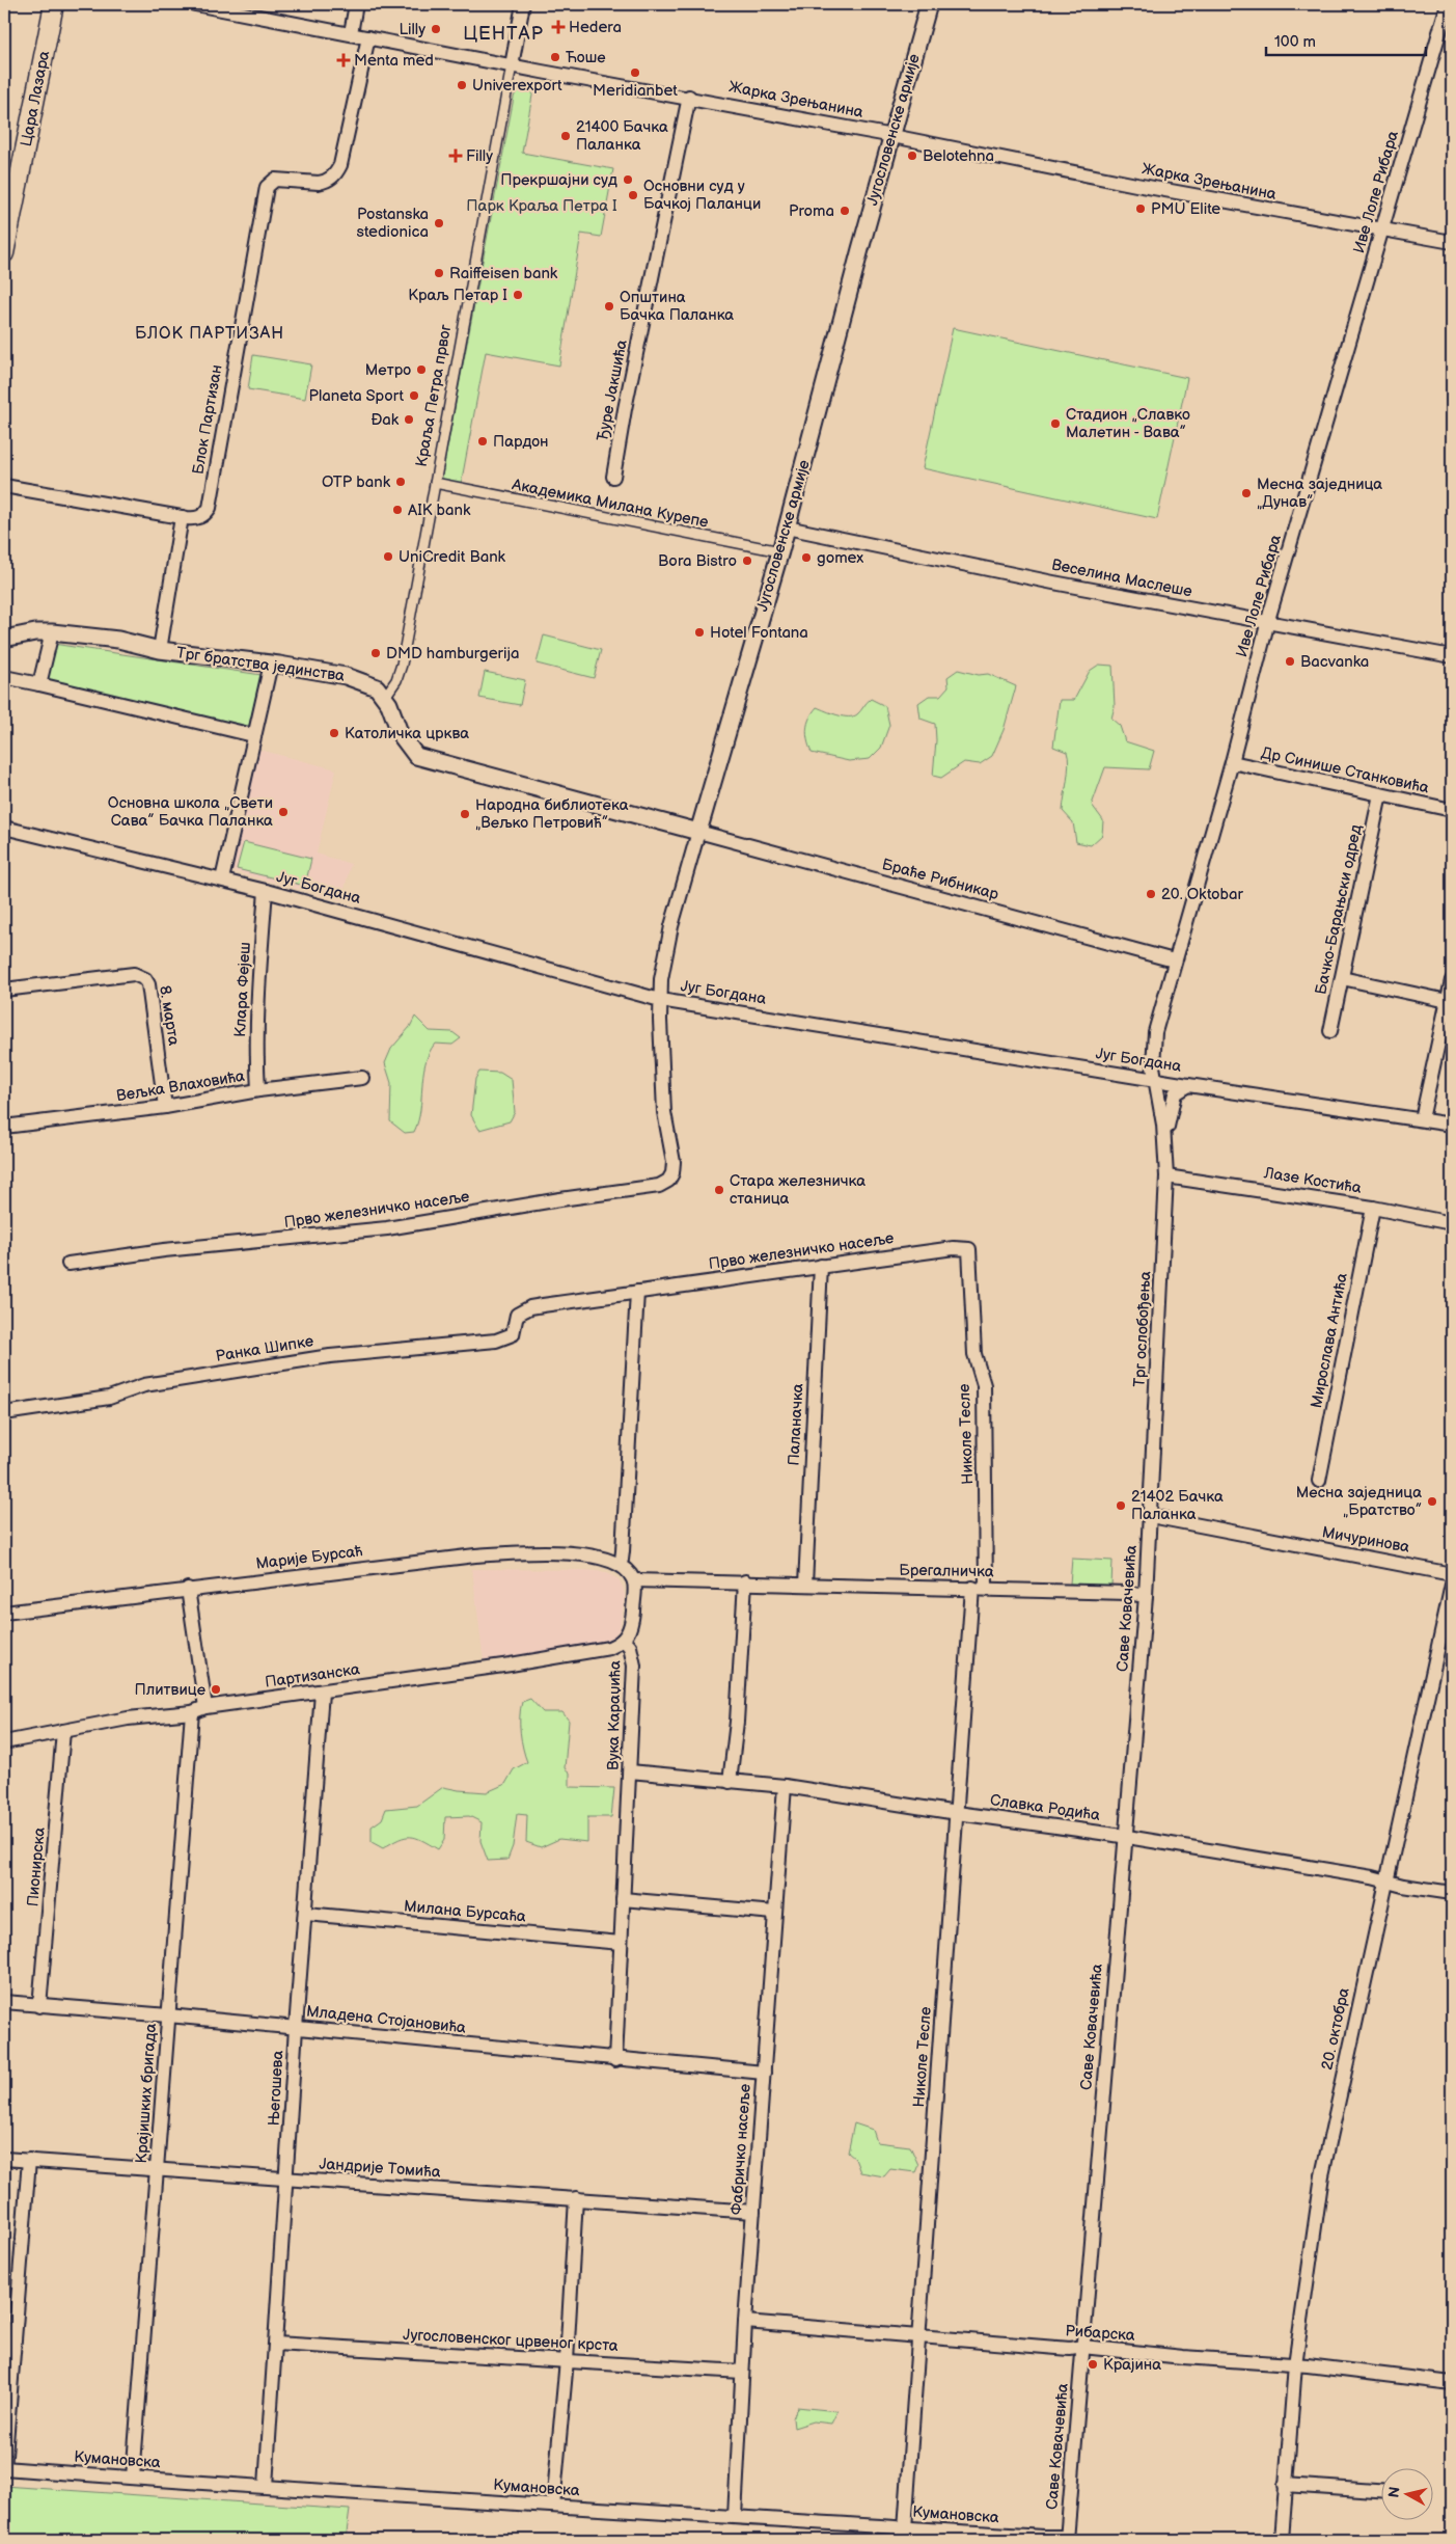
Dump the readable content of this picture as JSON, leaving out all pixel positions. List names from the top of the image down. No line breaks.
{"streets":{"main road":["Цара Лазара"],"street":["Жарка Зрењанина","Југословенске армије","Иве Лоле Рибара","Ђуре Јакшића","Краља Петра првог","Блок Партизан","Академика Милана Курепе","Веселина Маслеше","Трг братства јединства","Др Синише Станковића","Браће Рибникар","Југ Богдана","Бачко-Барањски одред","Клара Фејеш","8. марта","Вељка Влаховића","Лазе Костића","Прво железничко насеље","Трг ослобођења","Мирослава Антића","Ранка Шипке","Паланачка","Николе Тесле","Мичуринова","Марије Бурсаћ","Брегалничка","Саве Ковачевића","Партизанска","Вука Караџића","Славка Родића","Пионирска","Милана Бурсаћа","Младена Стојановића","20. октобра","Његошева","Крајишких бригада","Фабричко насеље","Јандрије Томића","Рибарска","Југословенског црвеног крста","Кумановска"]},"crossings":[["Жарка Зрењанина","Југословенске армије"],["Жарка Зрењанина","Иве Лоле Рибара"],["Жарка Зрењанина","Ђуре Јакшића"],["Жарка Зрењанина","Краља Петра првог"],["Жарка Зрењанина","Блок Партизан"],["Југословенске армије","Академика Милана Курепе"],["Југословенске армије","Веселина Маслеше"],["Југословенске армије","Браће Рибникар"],["Југословенске армије","Југ Богдана"],["Југословенске армије","Прво железничко насеље"],["Иве Лоле Рибара","Веселина Маслеше"],["Иве Лоле Рибара","Др Синише Станковића"],["Иве Лоле Рибара","Браће Рибникар"],["Иве Лоле Рибара","Југ Богдана"],["Иве Лоле Рибара","Трг ослобођења"],["Краља Петра првог","Академика Милана Курепе"],["Краља Петра првог","Трг братства јединства"],["Др Синише Станковића","Бачко-Барањски одред"],["Југ Богдана","Клара Фејеш"],["Југ Богдана","Трг ослобођења"],["Клара Фејеш","Вељка Влаховића"],["8. марта","Вељка Влаховића"],["Лазе Костића","Трг ослобођења"],["Лазе Костића","Мирослава Антића"],["Прво железничко насеље","Ранка Шипке"],["Прво железничко насеље","Паланачка"],["Прво железничко насеље","Николе Тесле"],["Трг ослобођења","Мичуринова"],["Трг ослобођења","Саве Ковачевића"],["Паланачка","Брегалничка"],["Николе Тесле","Брегалничка"],["Николе Тесле","Славка Родића"],["Николе Тесле","Рибарска"],["Николе Тесле","Кумановска"],["Мичуринова","Саве Ковачевића"],["Брегалничка","Саве Ковачевића"],["Брегалничка","Вука Караџића"],["Саве Ковачевића","Славка Родића"],["Саве Ковачевића","Рибарска"],["Саве Ковачевића","Кумановска"],["Партизанска","Вука Караџића"],["Партизанска","Пионирска"],["Партизанска","Његошева"],["Партизанска","Крајишких бригада"],["Вука Караџића","Славка Родића"],["Вука Караџића","Милана Бурсаћа"],["Вука Караџића","Младена Стојановића"],["Славка Родића","20. октобра"],["Славка Родића","Фабричко насеље"],["Пионирска","Младена Стојановића"],["Милана Бурсаћа","Његошева"],["Младена Стојановића","Његошева"],["Младена Стојановића","Крајишких бригада"],["Младена Стојановића","Фабричко насеље"],["20. октобра","Рибарска"],["Његошева","Јандрије Томића"],["Његошева","Југословенског црвеног крста"],["Његошева","Кумановска"],["Крајишких бригада","Јандрије Томића"],["Крајишких бригада","Кумановска"],["Фабричко насеље","Јандрије Томића"],["Фабричко насеље","Рибарска"],["Фабричко насеље","Југословенског црвеног крста"],["Фабричко насеље","Кумановска"]],"districts":["ЦЕНТАР","БЛОК ПАРТИЗАН"],"parks":["Парк Краља Петра I"],"places":{"health":["Hedera","Menta med","Filly"],"other":["Lilly","Ћоше","Meridianbet","Univerexport","21400 Бачка Паланка","Belotehna","Прекршајни суд","Основни суд у Бачкој Паланци","PMU Elite","Proma","Postanska stedionica","Raiffeisen bank","Краљ Петар I","Општина Бачка Паланка","Метро","Planeta Sport","Đak","Стадион „Славко Малетин - Вава”","Пардон","OTP bank","Месна заједница „Дунав”","AIK bank","UniCredit Bank","gomex","Bora Bistro","Hotel Fontana","DMD hamburgerija","Bacvanka","Католичка црква","Основна школа „Свети Сава” Бачка Паланка","Народна библиотека „Вељко Петровић”","20. Oktobar","Стара железничка станица","Месна заједница „Братство”","21402 Бачка Паланка","Плитвице","Крајина"]},"scale_bar":"100 m","north":"left"}
